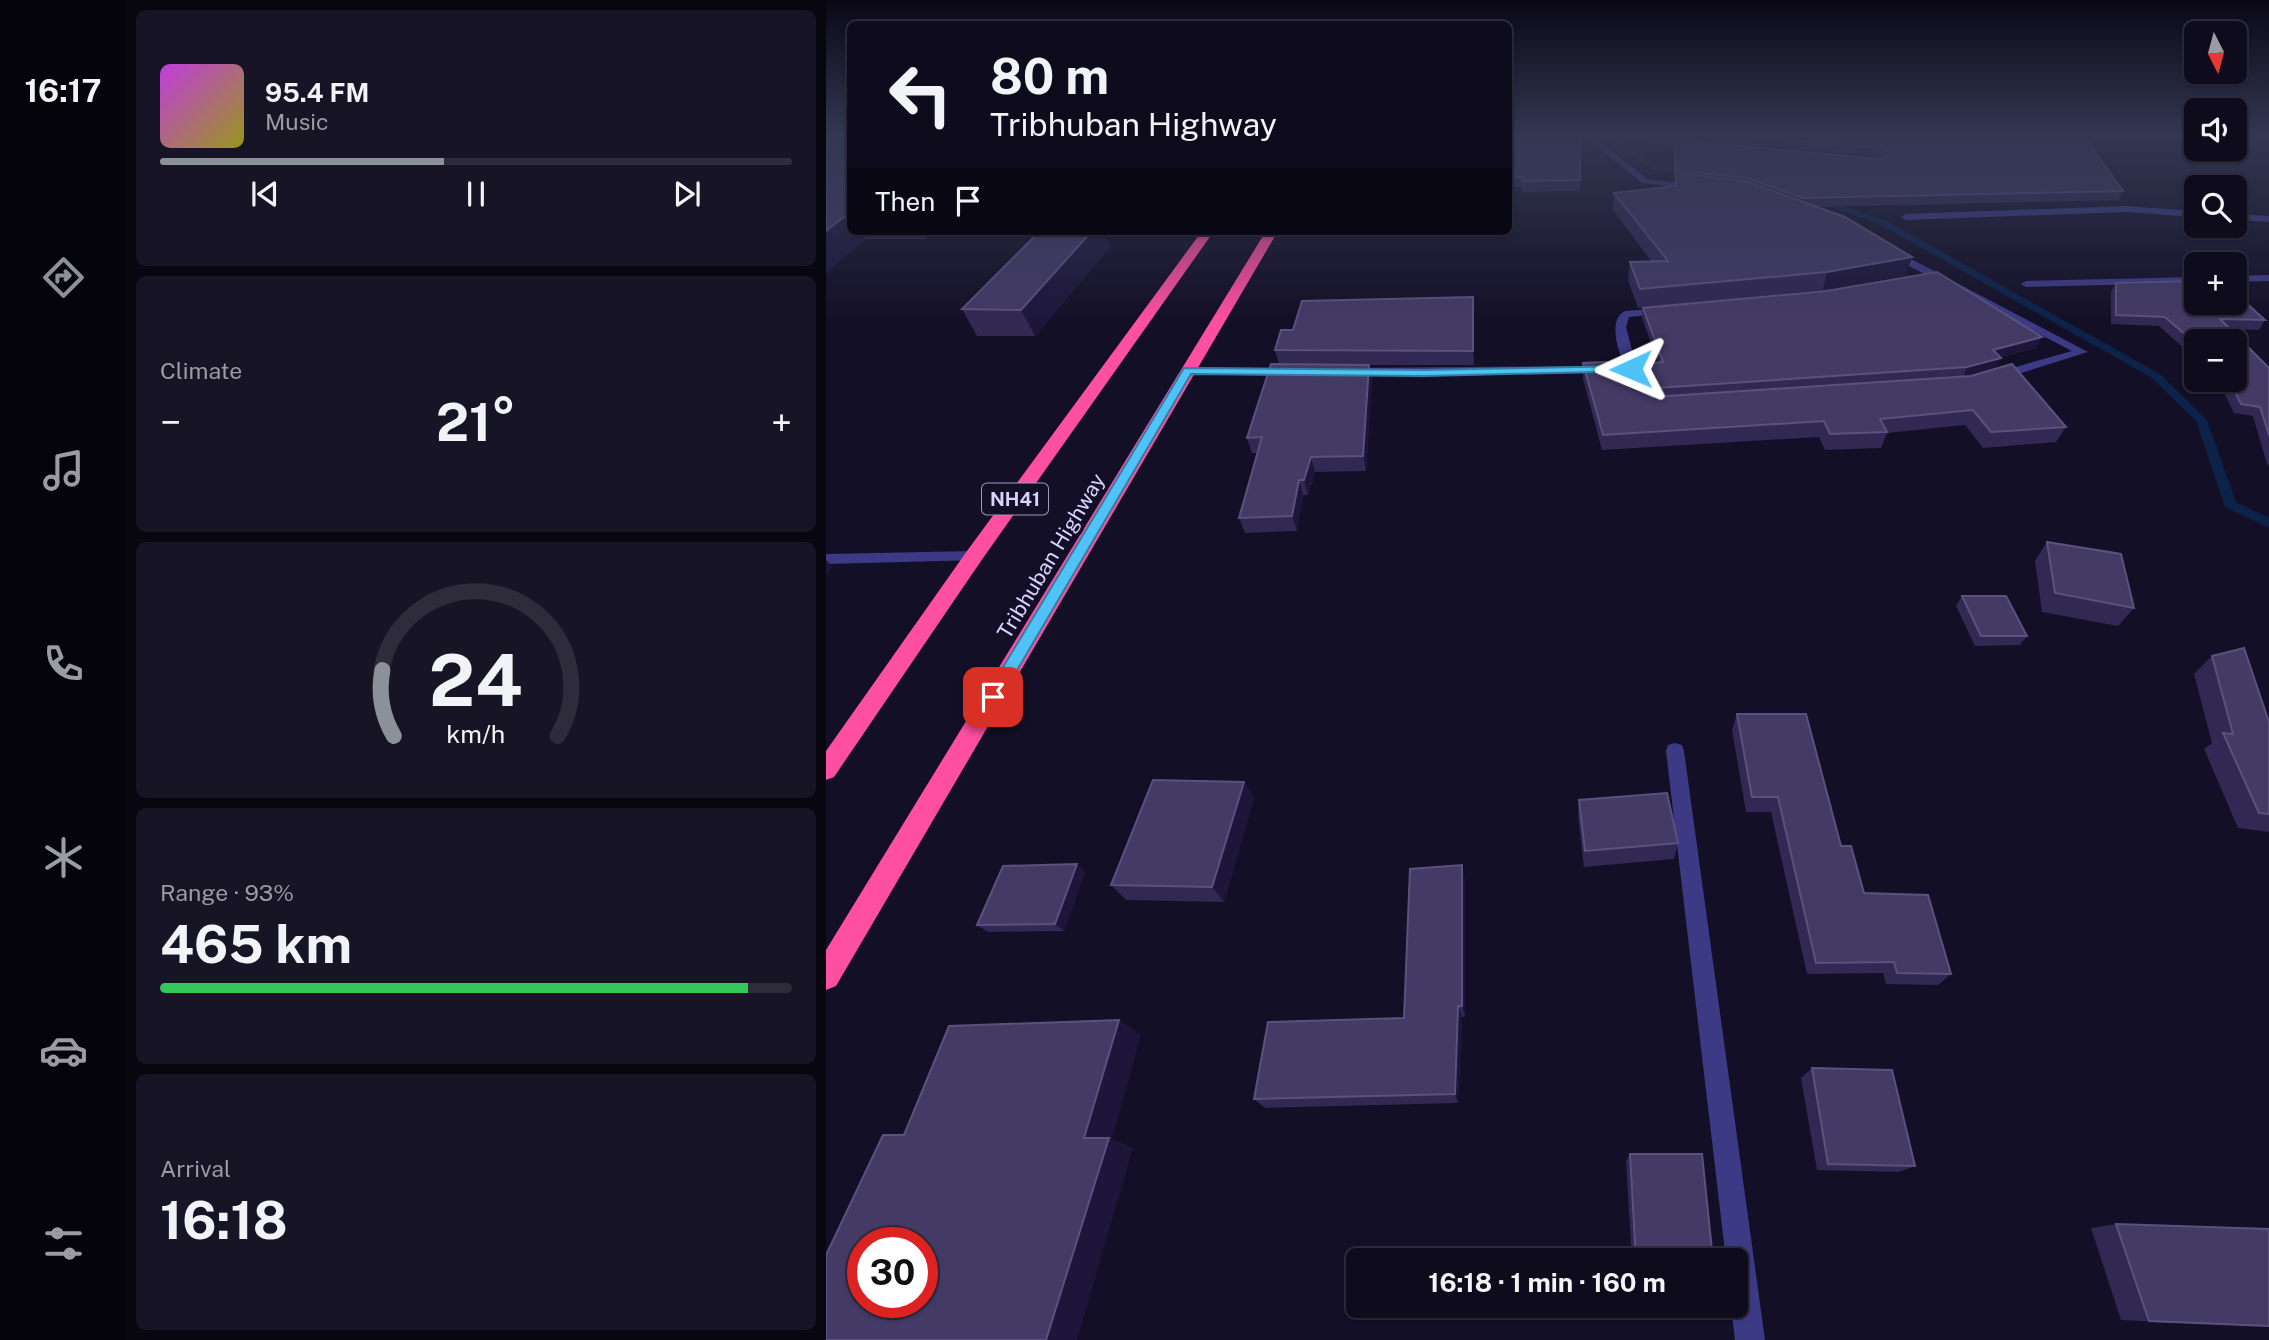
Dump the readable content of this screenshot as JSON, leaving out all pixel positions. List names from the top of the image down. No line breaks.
{"streets":{"highway":["NH41","Tribhuban Highway"]},"north":"bottom","page":{"tabs":"16:17","map_buttons":["+","−"],"turn":["80 m","Tribhuban Highway"],"song":["95.4 FM","Music"],"then":"Then","tile":["Climate",["Range · 93%","465 km"],["Arrival","16:18"]],"heat":["−","21°","+"],"limit":"30","trip":"16:18 · 1 min · 160 m","gauge":["24","km/h"]}}
